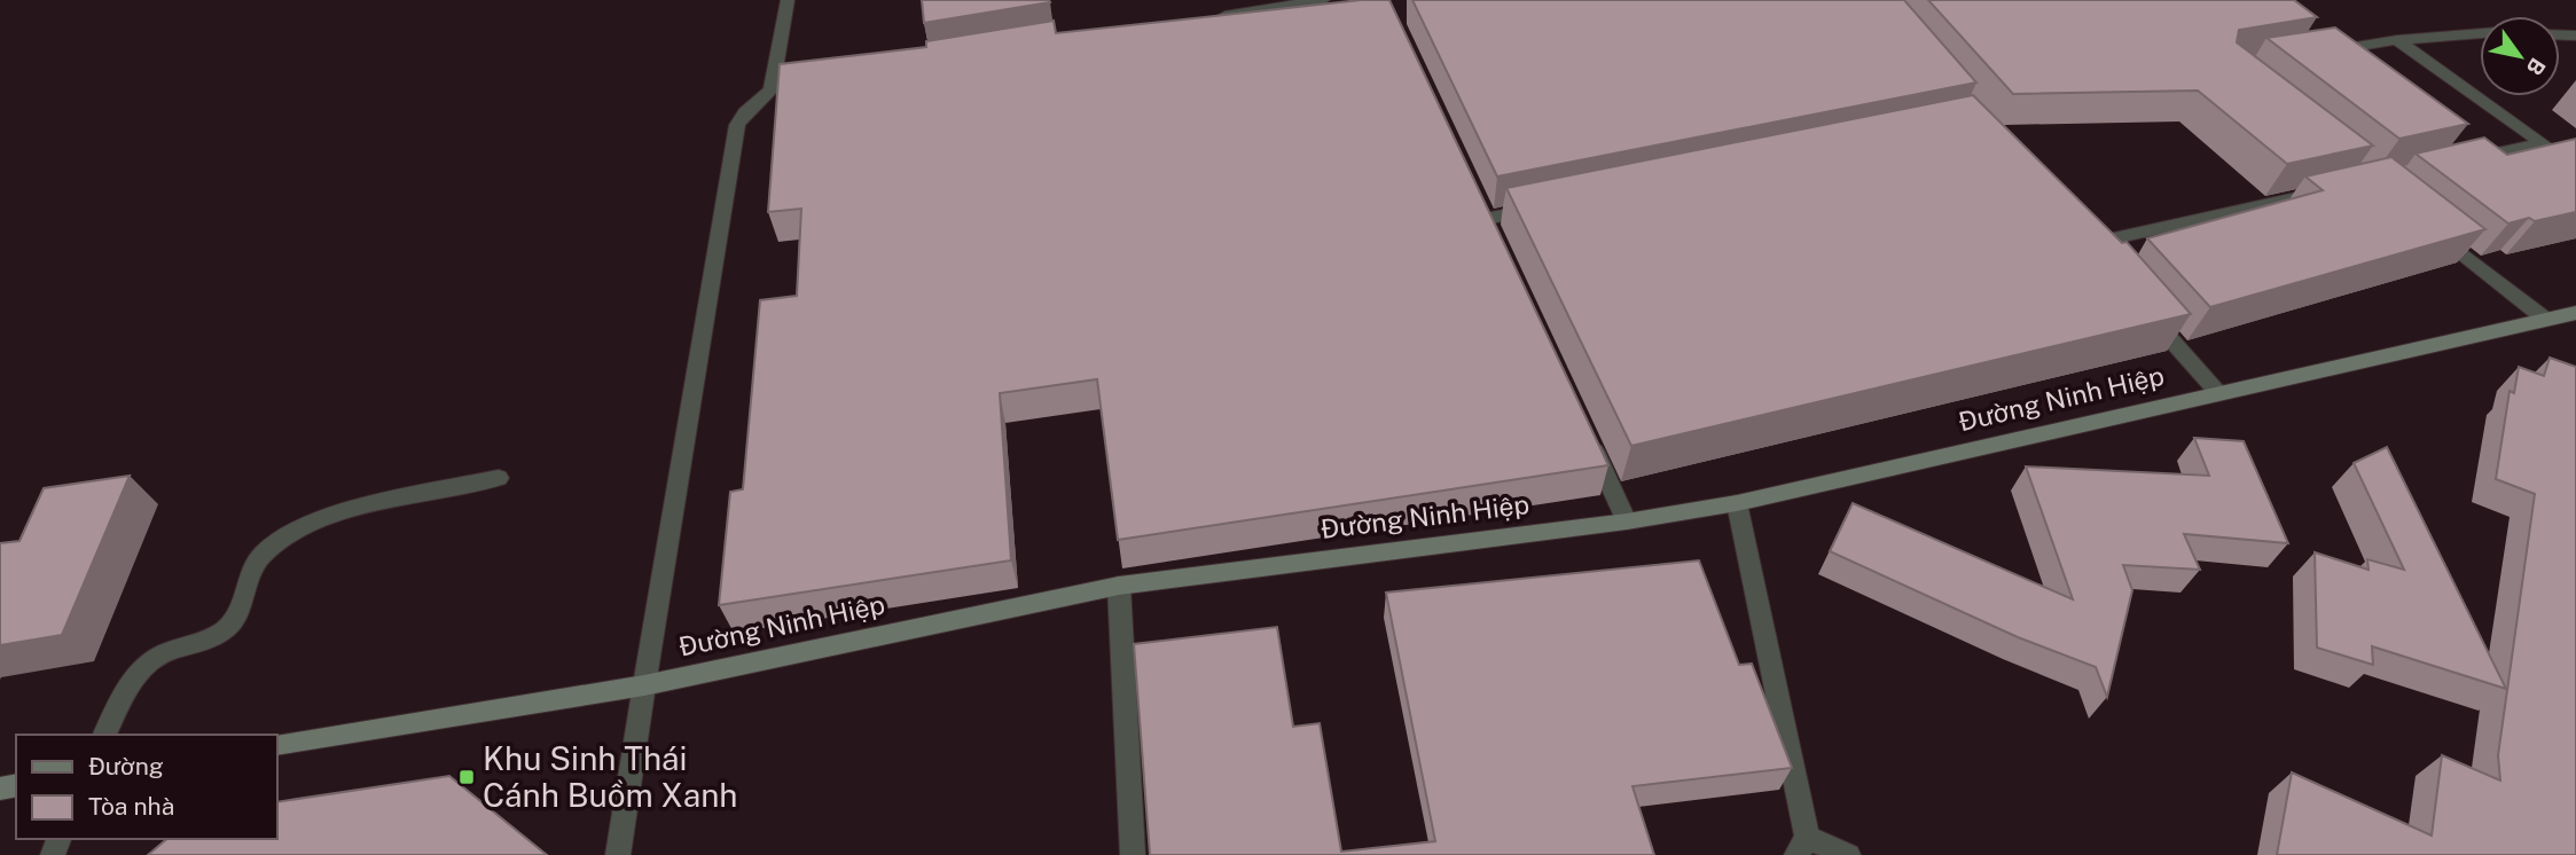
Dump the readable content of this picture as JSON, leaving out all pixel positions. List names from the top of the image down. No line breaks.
{"streets":{"main road":["Đường Ninh Hiệp"]},"places":{"transit":["Khu Sinh Thái Cánh Buồm Xanh"]},"legend":["Đường","Tòa nhà"],"north":"bottom right"}
